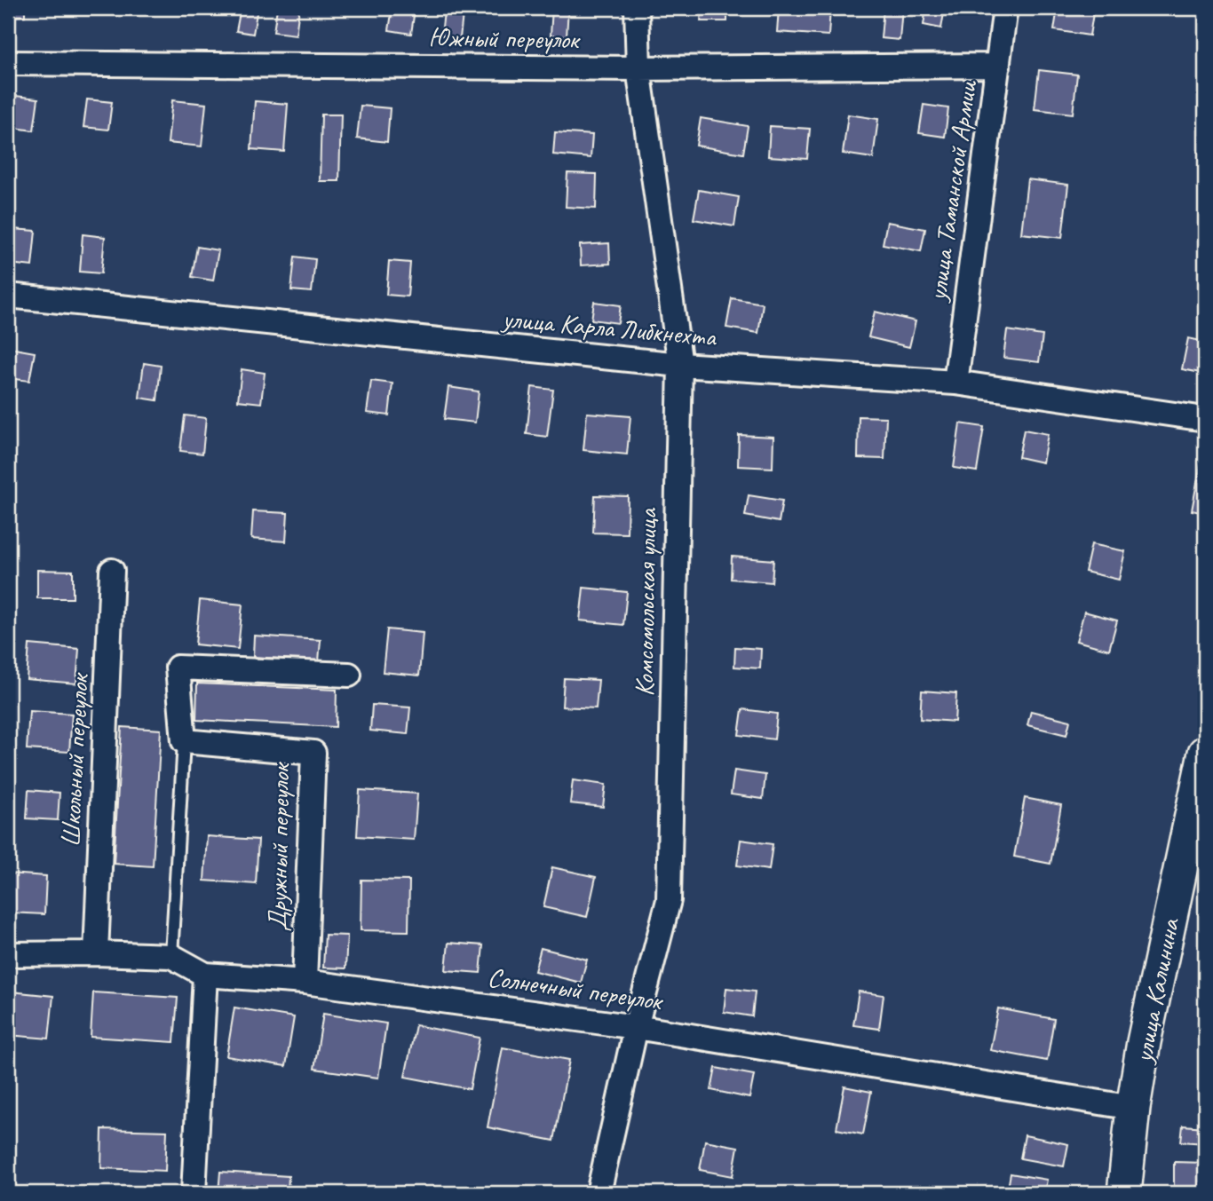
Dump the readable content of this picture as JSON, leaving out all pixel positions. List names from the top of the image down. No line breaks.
{"streets":{"street":["Южный переулок","улица Таманской Армии","улица Карла Либкнехта","Комсомольская улица","Школьный переулок","Дружный переулок","Солнечный переулок","улица Калинина"]},"crossings":[["Южный переулок","улица Таманской Армии"],["Южный переулок","Комсомольская улица"],["улица Таманской Армии","улица Карла Либкнехта"],["улица Карла Либкнехта","Комсомольская улица"],["Комсомольская улица","Солнечный переулок"],["Школьный переулок","Солнечный переулок"],["Дружный переулок","Солнечный переулок"],["Солнечный переулок","улица Калинина"]]}
